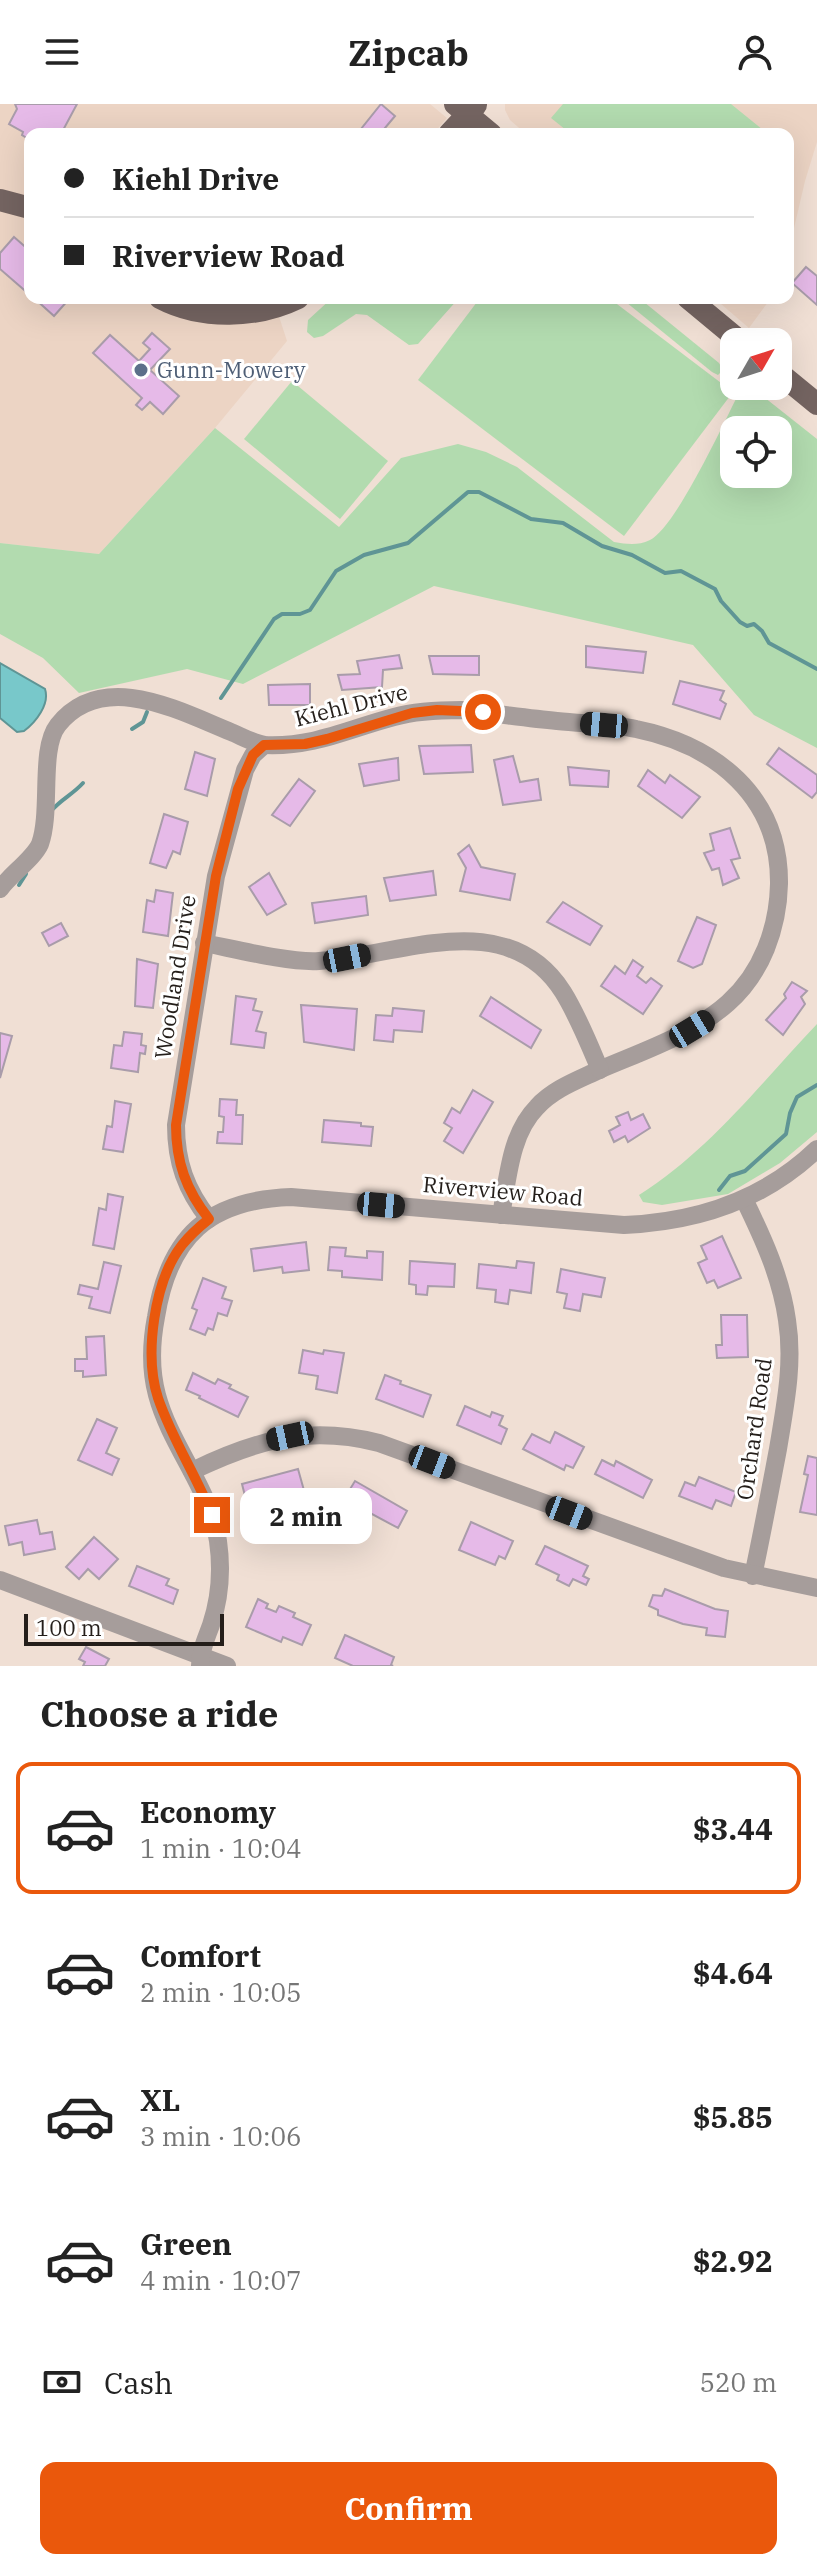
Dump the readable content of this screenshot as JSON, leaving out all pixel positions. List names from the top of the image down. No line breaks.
{"streets":{"street":["Kiehl Drive","Woodland Drive","Riverview Road","Orchard Road"]},"crossings":[["Kiehl Drive","Woodland Drive"],["Kiehl Drive","Riverview Road"],["Woodland Drive","Riverview Road"],["Riverview Road","Orchard Road"]],"places":["Gunn-Mowery"],"scale_bar":"100 m","north":"top right","page":{"header":"Zipcab","banner":["Kiehl Drive","Riverview Road"],"bubble":"2 min","scale":"100 m","heading":"Choose a ride","list":[{"name":"Economy","note":"1 min · 10:04","value":"$3.44"},{"name":"Comfort","note":"2 min · 10:05","value":"$4.64"},{"name":"XL","note":"3 min · 10:06","value":"$5.85"},{"name":"Green","note":"4 min · 10:07","value":"$2.92"}],"pay":["Cash","520 m"],"buttons":"Confirm"}}
